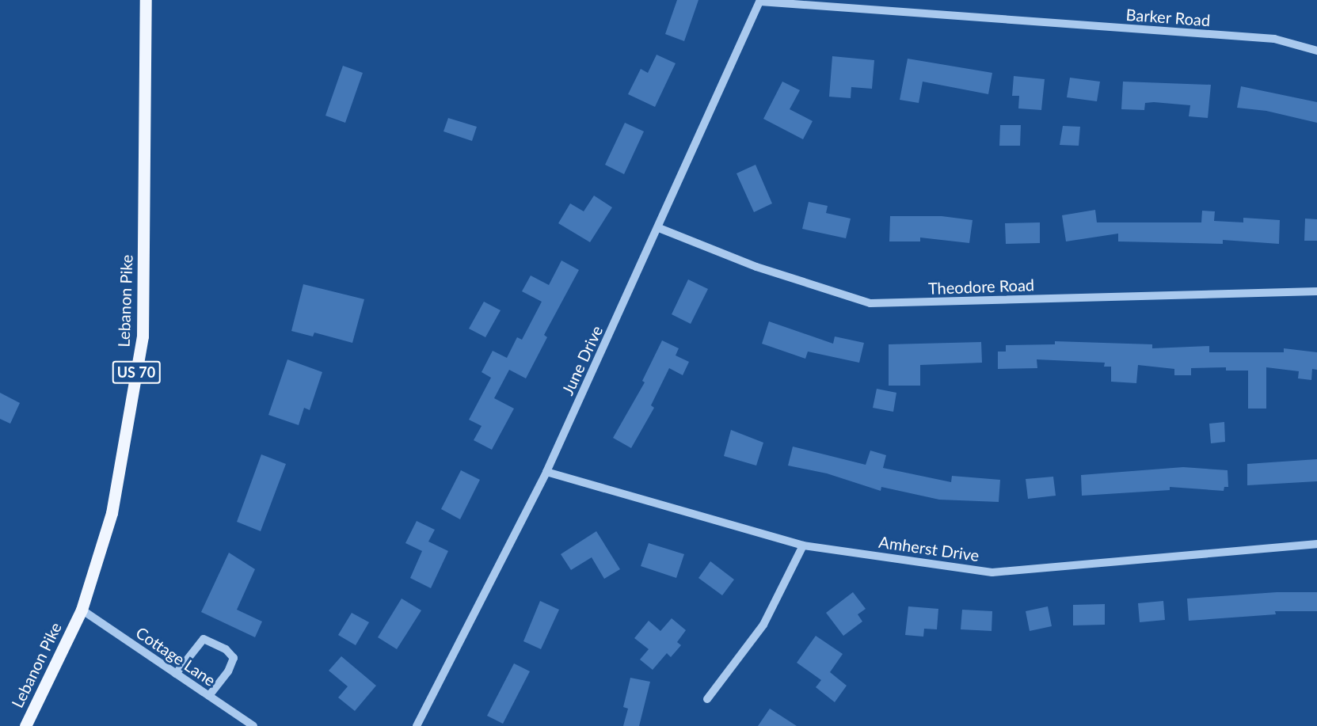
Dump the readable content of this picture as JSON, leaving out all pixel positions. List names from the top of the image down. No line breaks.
{"streets":{"main road":["Lebanon Pike","US 70"],"street":["Barker Road","Theodore Road","June Drive","Amherst Drive","Cottage Lane"]},"crossings":[["Barker Road","June Drive"],["Theodore Road","June Drive"],["Lebanon Pike","Cottage Lane"],["June Drive","Amherst Drive"]]}
